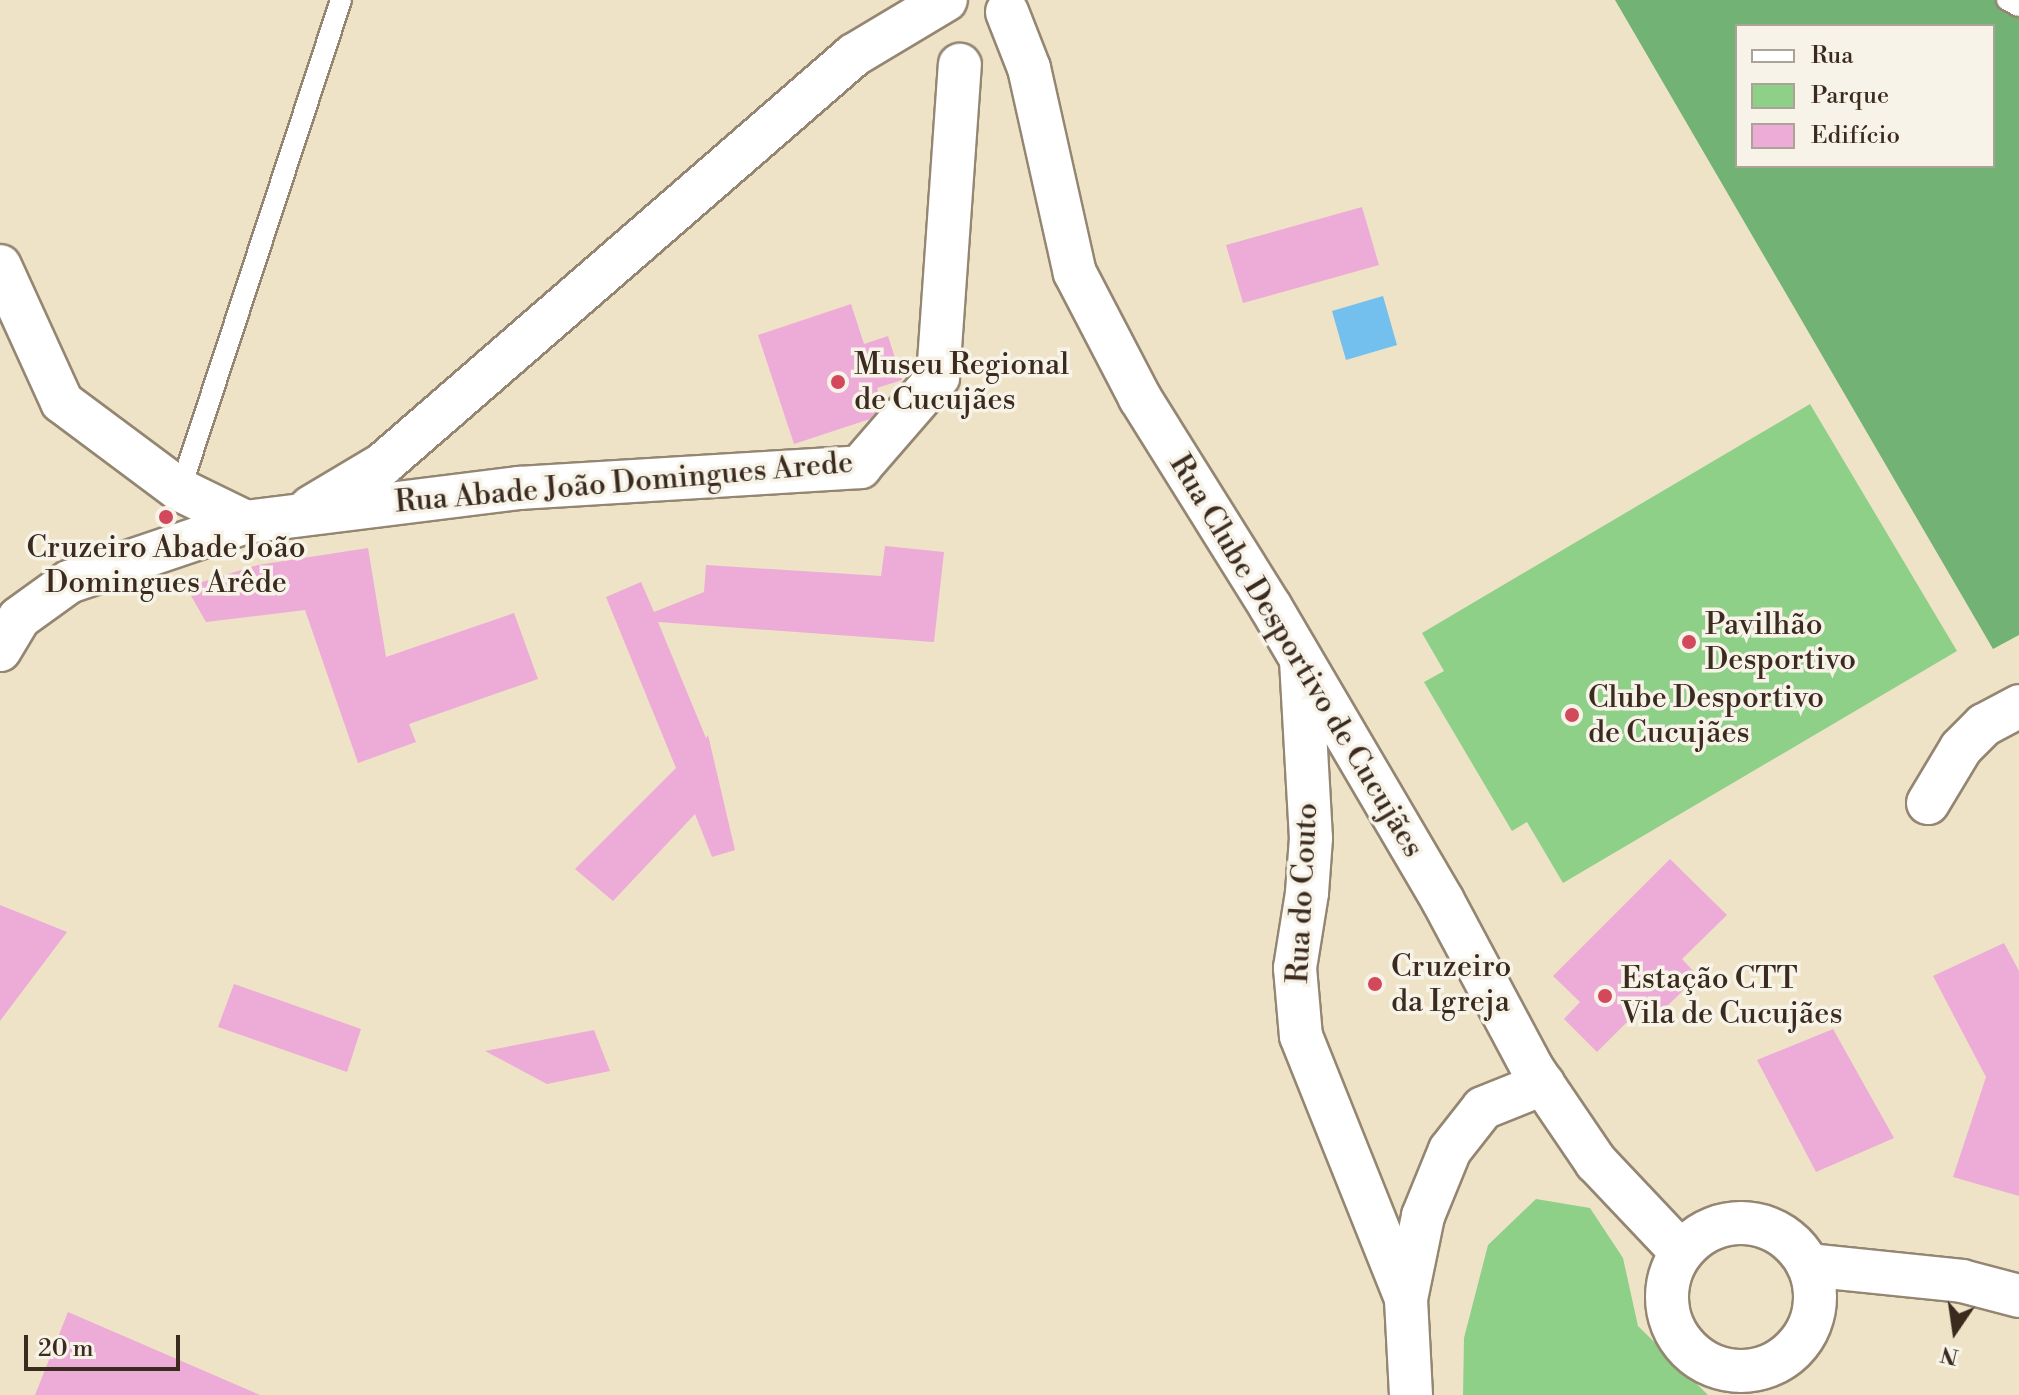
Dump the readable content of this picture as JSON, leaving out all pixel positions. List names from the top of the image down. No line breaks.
{"streets":{"street":["Rua Abade João Domingues Arede","Rua Clube Desportivo de Cucujães","Rua do Couto"]},"crossings":[["Rua Clube Desportivo de Cucujães","Rua do Couto"]],"places":["Museu Regional de Cucujães","Cruzeiro Abade João Domingues Arêde","Pavilhão Desportivo","Clube Desportivo de Cucujães","Cruzeiro da Igreja","Estação CTT Vila de Cucujães"],"legend":["Rua","Parque","Edifício"],"scale_bar":"20 m","north":"bottom"}
